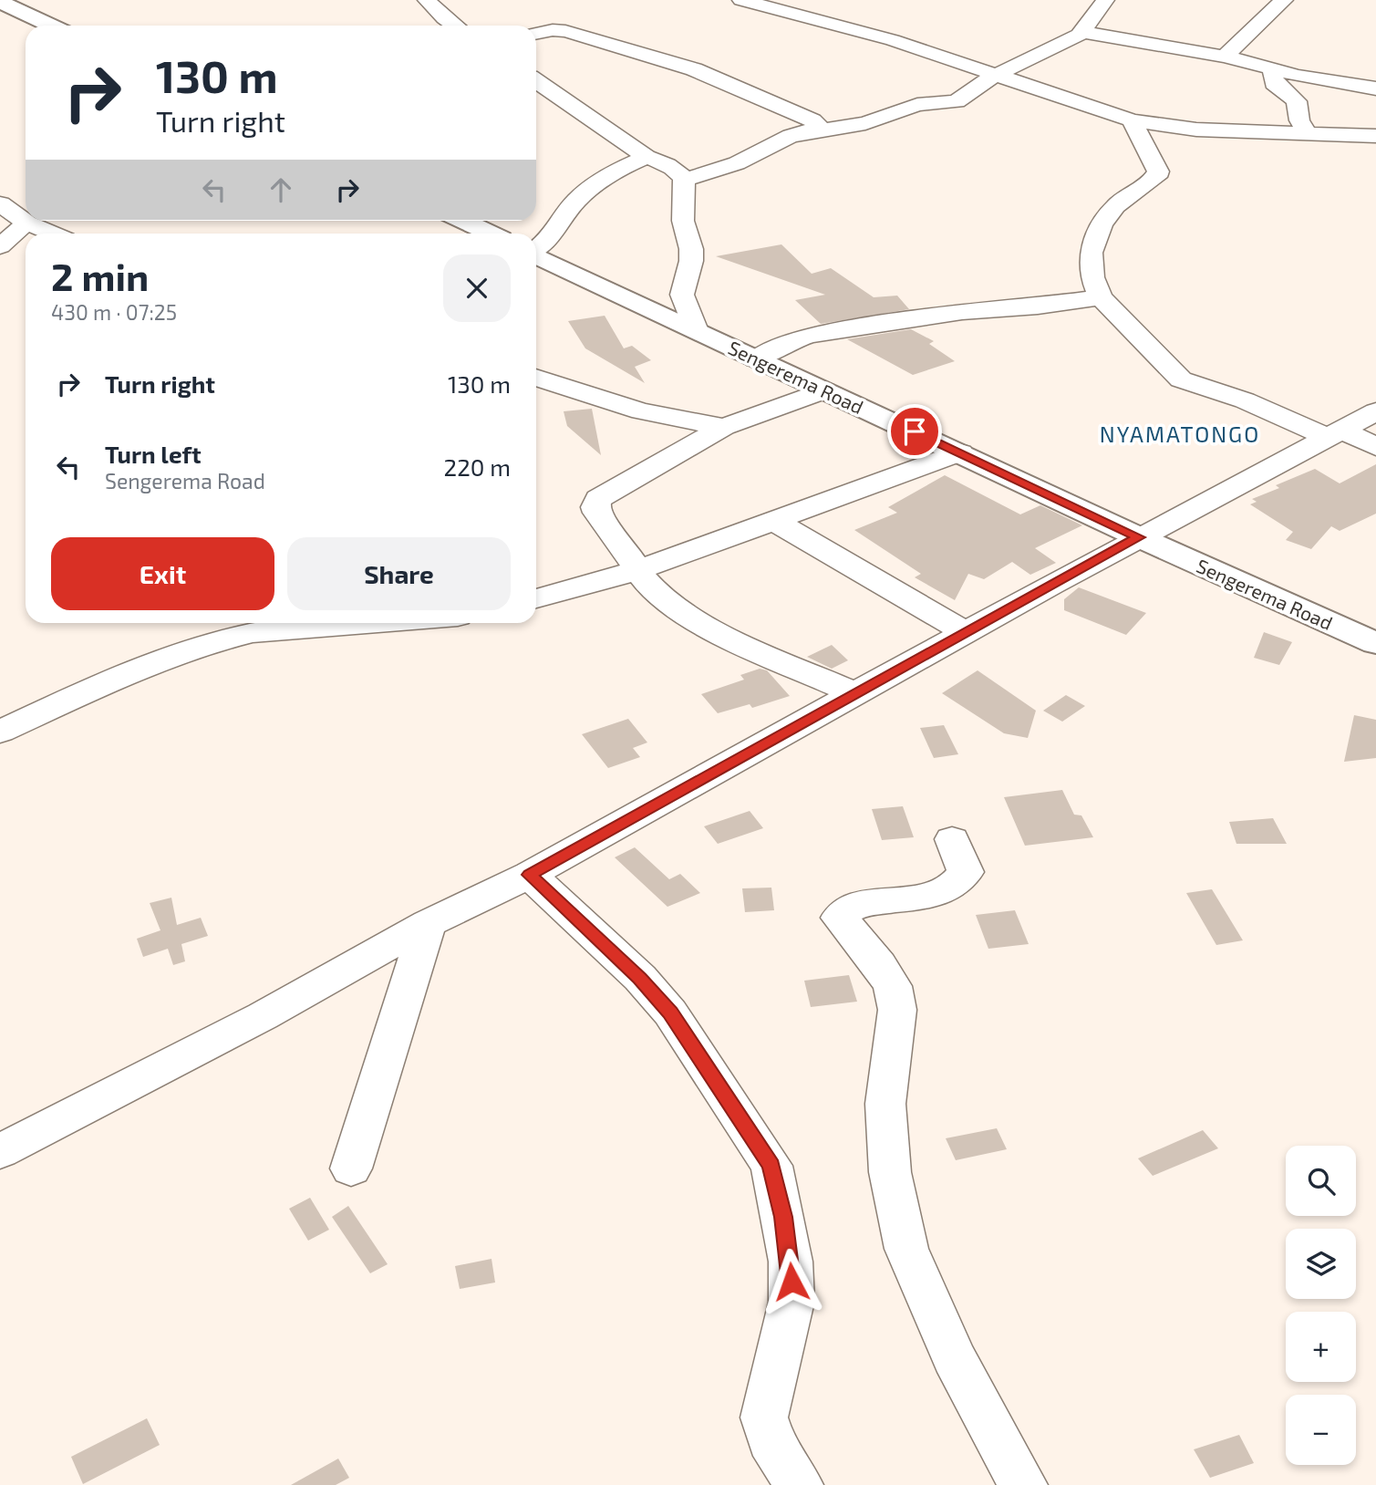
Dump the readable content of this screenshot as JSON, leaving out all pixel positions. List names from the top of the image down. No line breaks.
{"streets":{"main road":["Sengerema Road"]},"districts":["NYAMATONGO"],"page":{"turn":["130 m","Turn right"],"heading":["2 min","430 m · 07:25"],"list":[{"name":"Turn right","value":"130 m"},{"name":"Turn left","note":"Sengerema Road","value":"220 m"}],"buttons":["Exit","Share"],"map_buttons":["+","−"]}}
